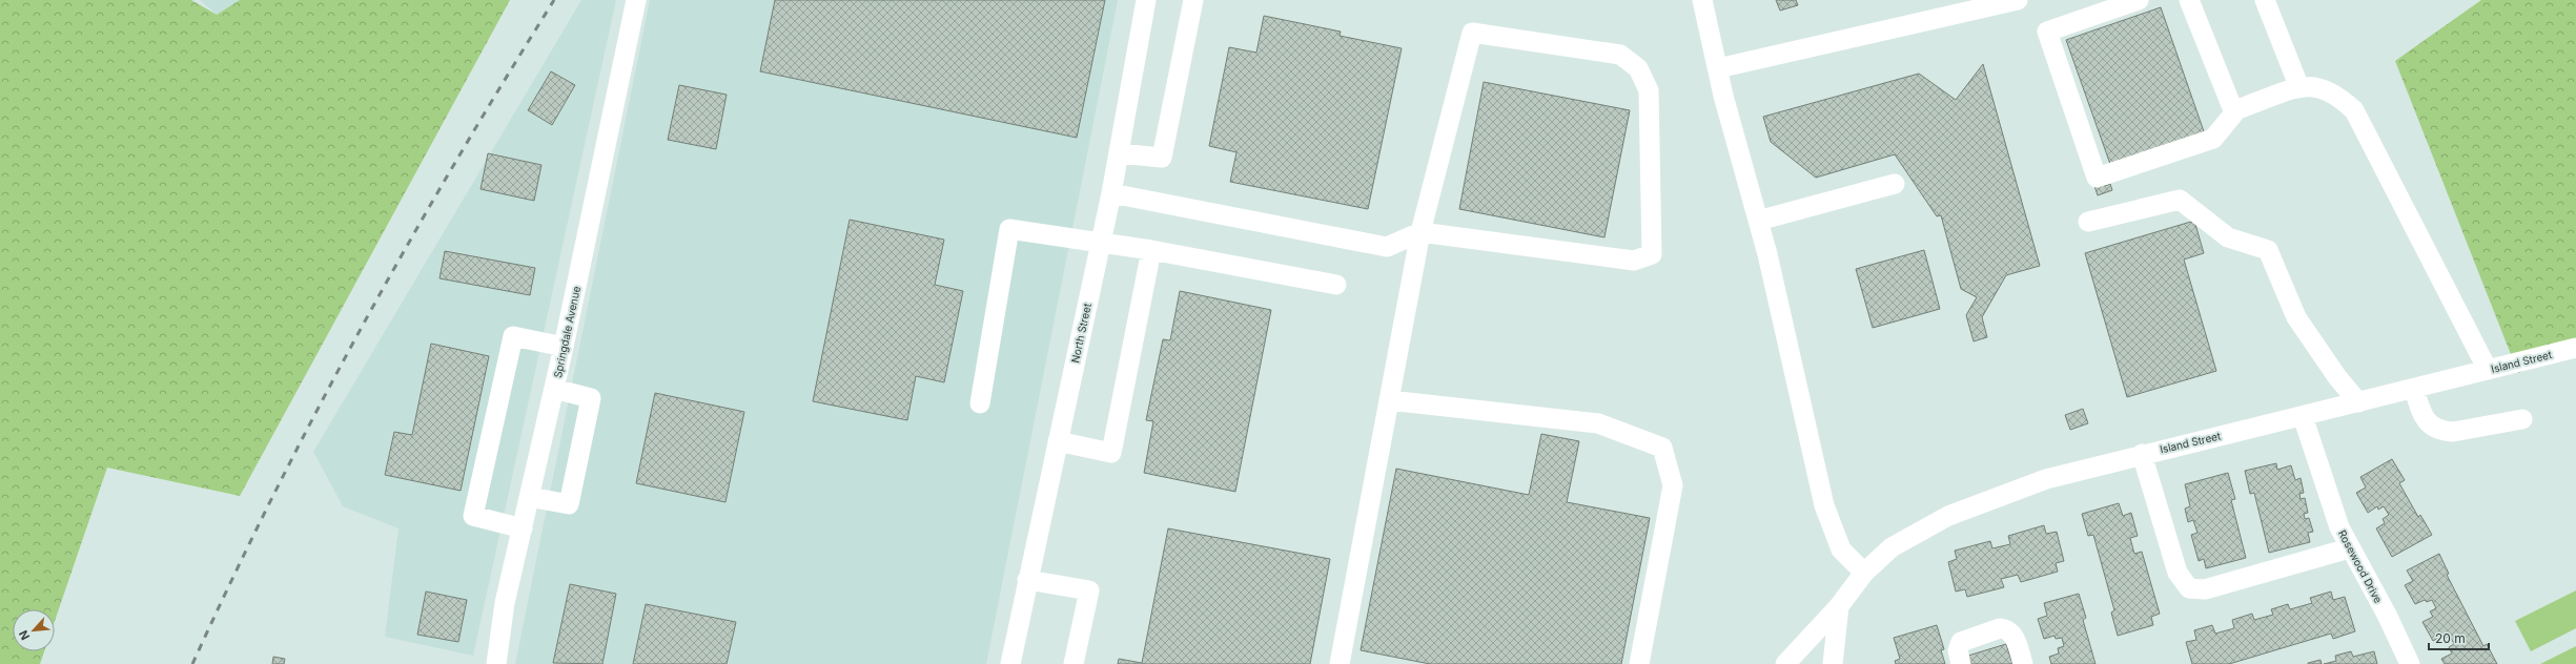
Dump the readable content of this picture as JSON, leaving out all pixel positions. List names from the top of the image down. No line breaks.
{"streets":{"street":["Springdale Avenue","North Street","Island Street","Rosewood Drive"]},"crossings":[["Island Street","Rosewood Drive"]],"scale_bar":"20 m","north":"bottom left"}
